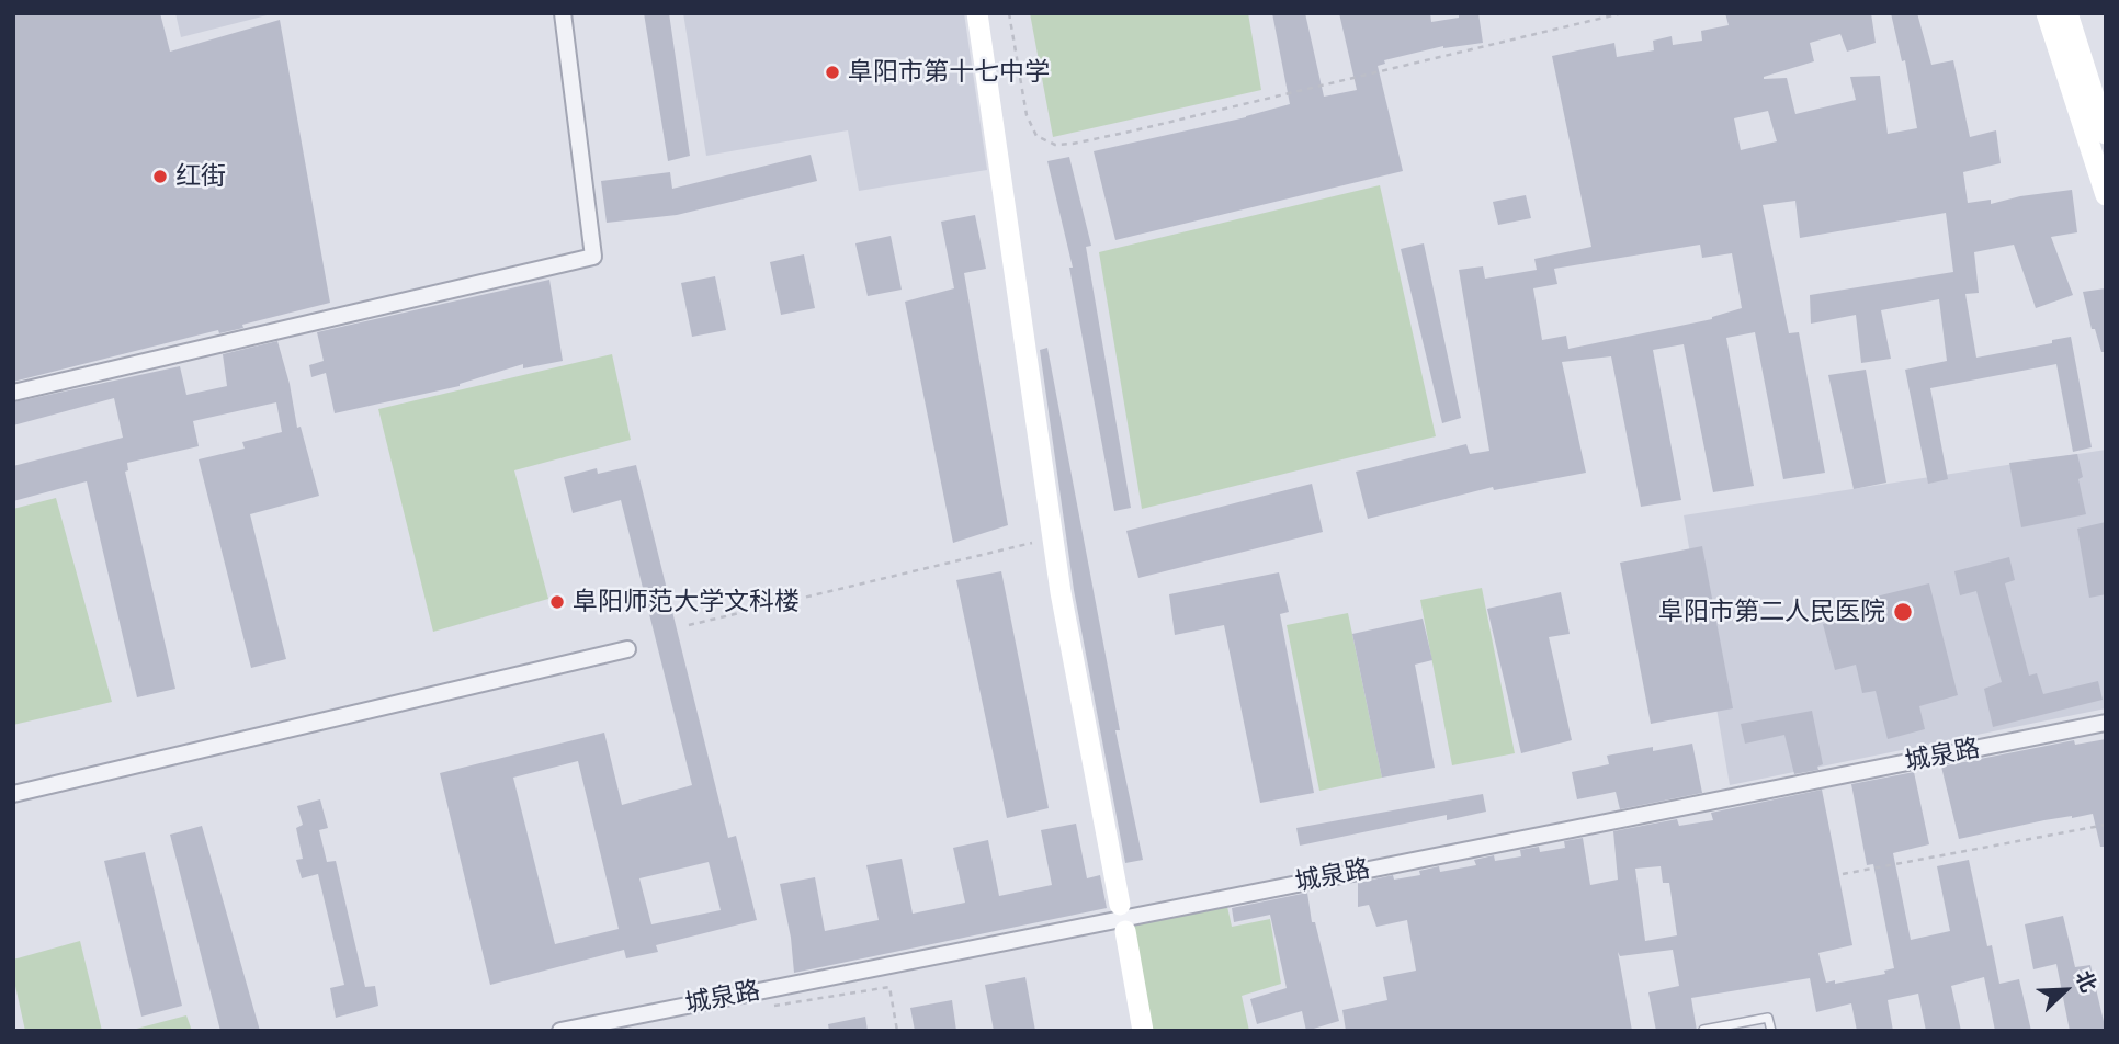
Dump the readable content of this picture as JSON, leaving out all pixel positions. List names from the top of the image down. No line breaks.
{"streets":{"street":["城泉路"]},"places":["阜阳市第十七中学","红街","阜阳师范大学文科楼","阜阳市第二人民医院"],"north":"top right"}
